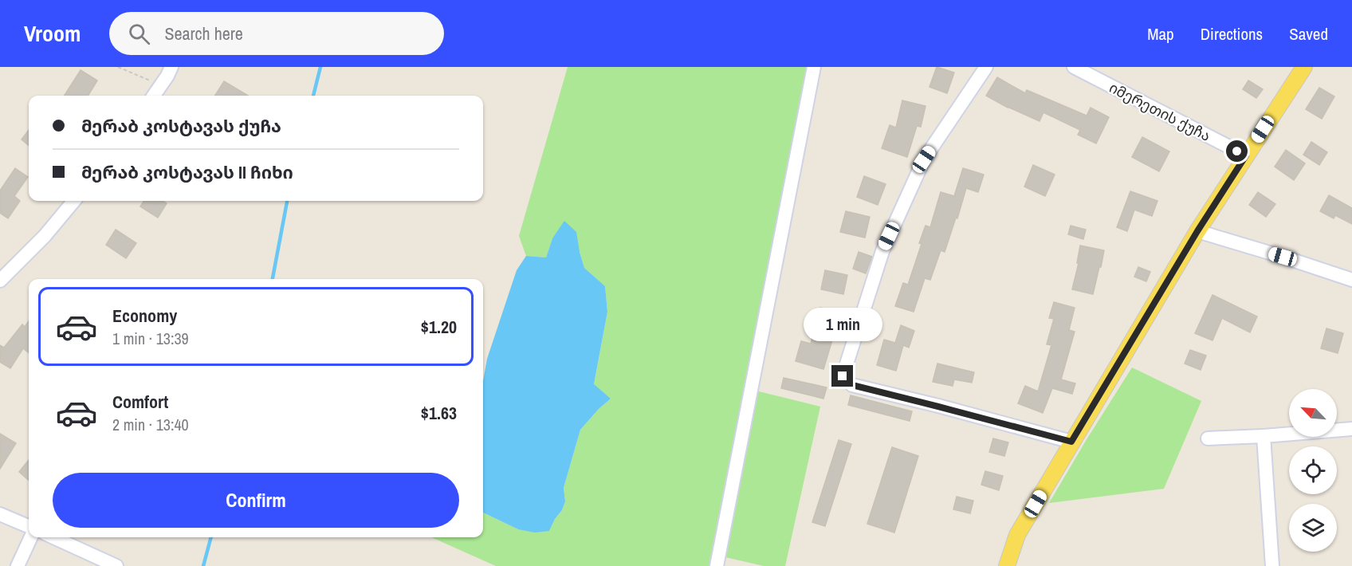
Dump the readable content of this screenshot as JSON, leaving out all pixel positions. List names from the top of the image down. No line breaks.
{"streets":{"street":["იმერეთის ქუჩა"]},"north":"top left","page":{"header":"Vroom","search":"Search here","nav":["Map","Directions","Saved"],"banner":["მერაბ კოსტავას ქუჩა","მერაბ კოსტავას II ჩიხი"],"list":[{"name":"Economy","note":"1 min · 13:39","value":"$1.20"},{"name":"Comfort","note":"2 min · 13:40","value":"$1.63"}],"bubble":"1 min","buttons":"Confirm"}}
